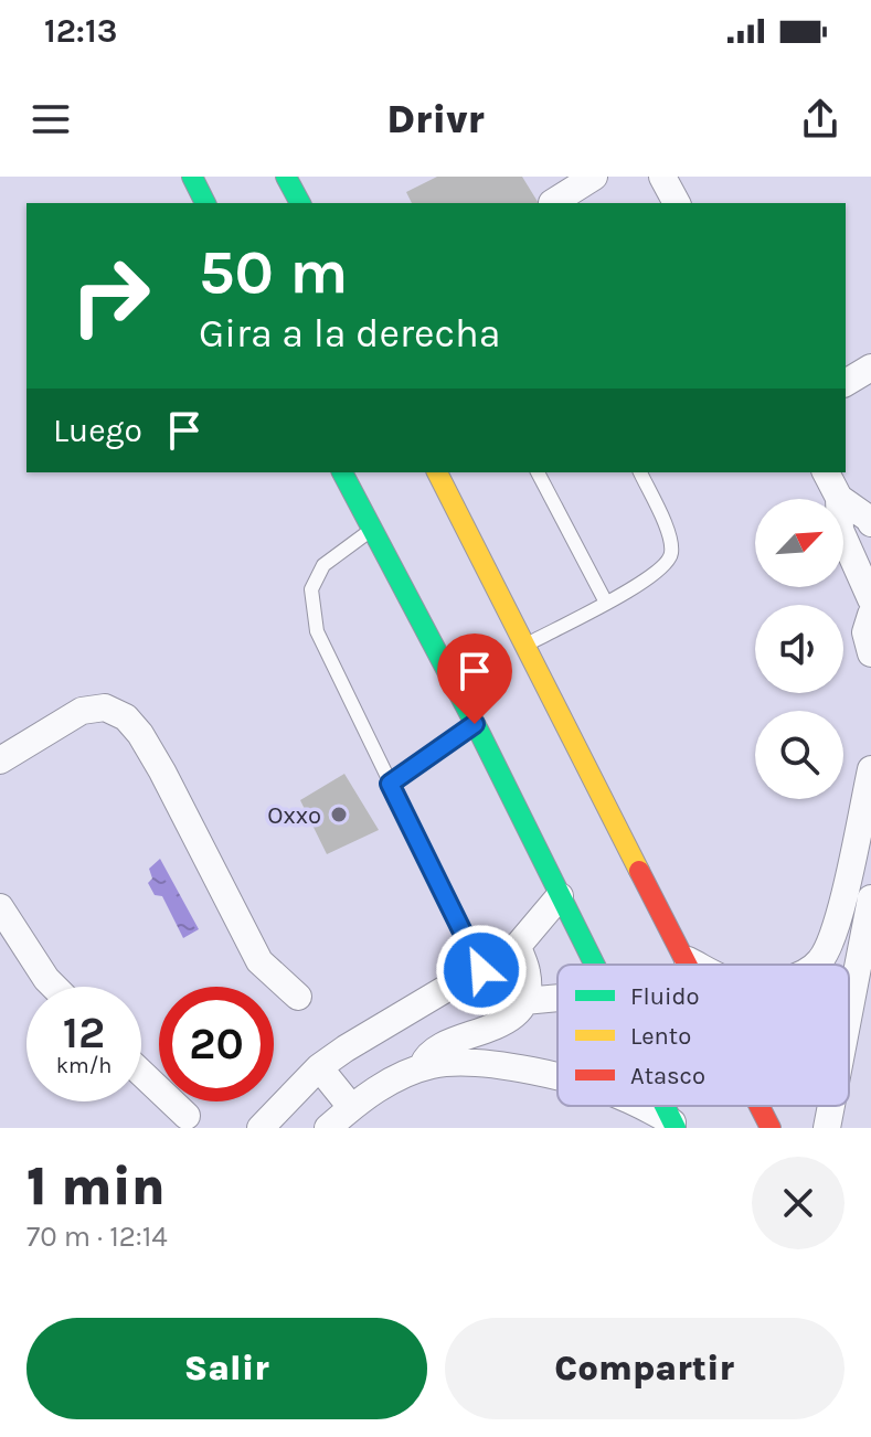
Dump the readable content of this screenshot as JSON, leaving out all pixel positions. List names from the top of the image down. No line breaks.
{"places":["Oxxo"],"legend":["Fluido","Lento","Atasco"],"north":"top right","page":{"status":"12:13","header":"Drivr","turn":["50 m","Gira a la derecha"],"then":"Luego","speed":"12 km/h","limit":"20","heading":["1 min","70 m · 12:14"],"buttons":["Salir","Compartir"]}}
